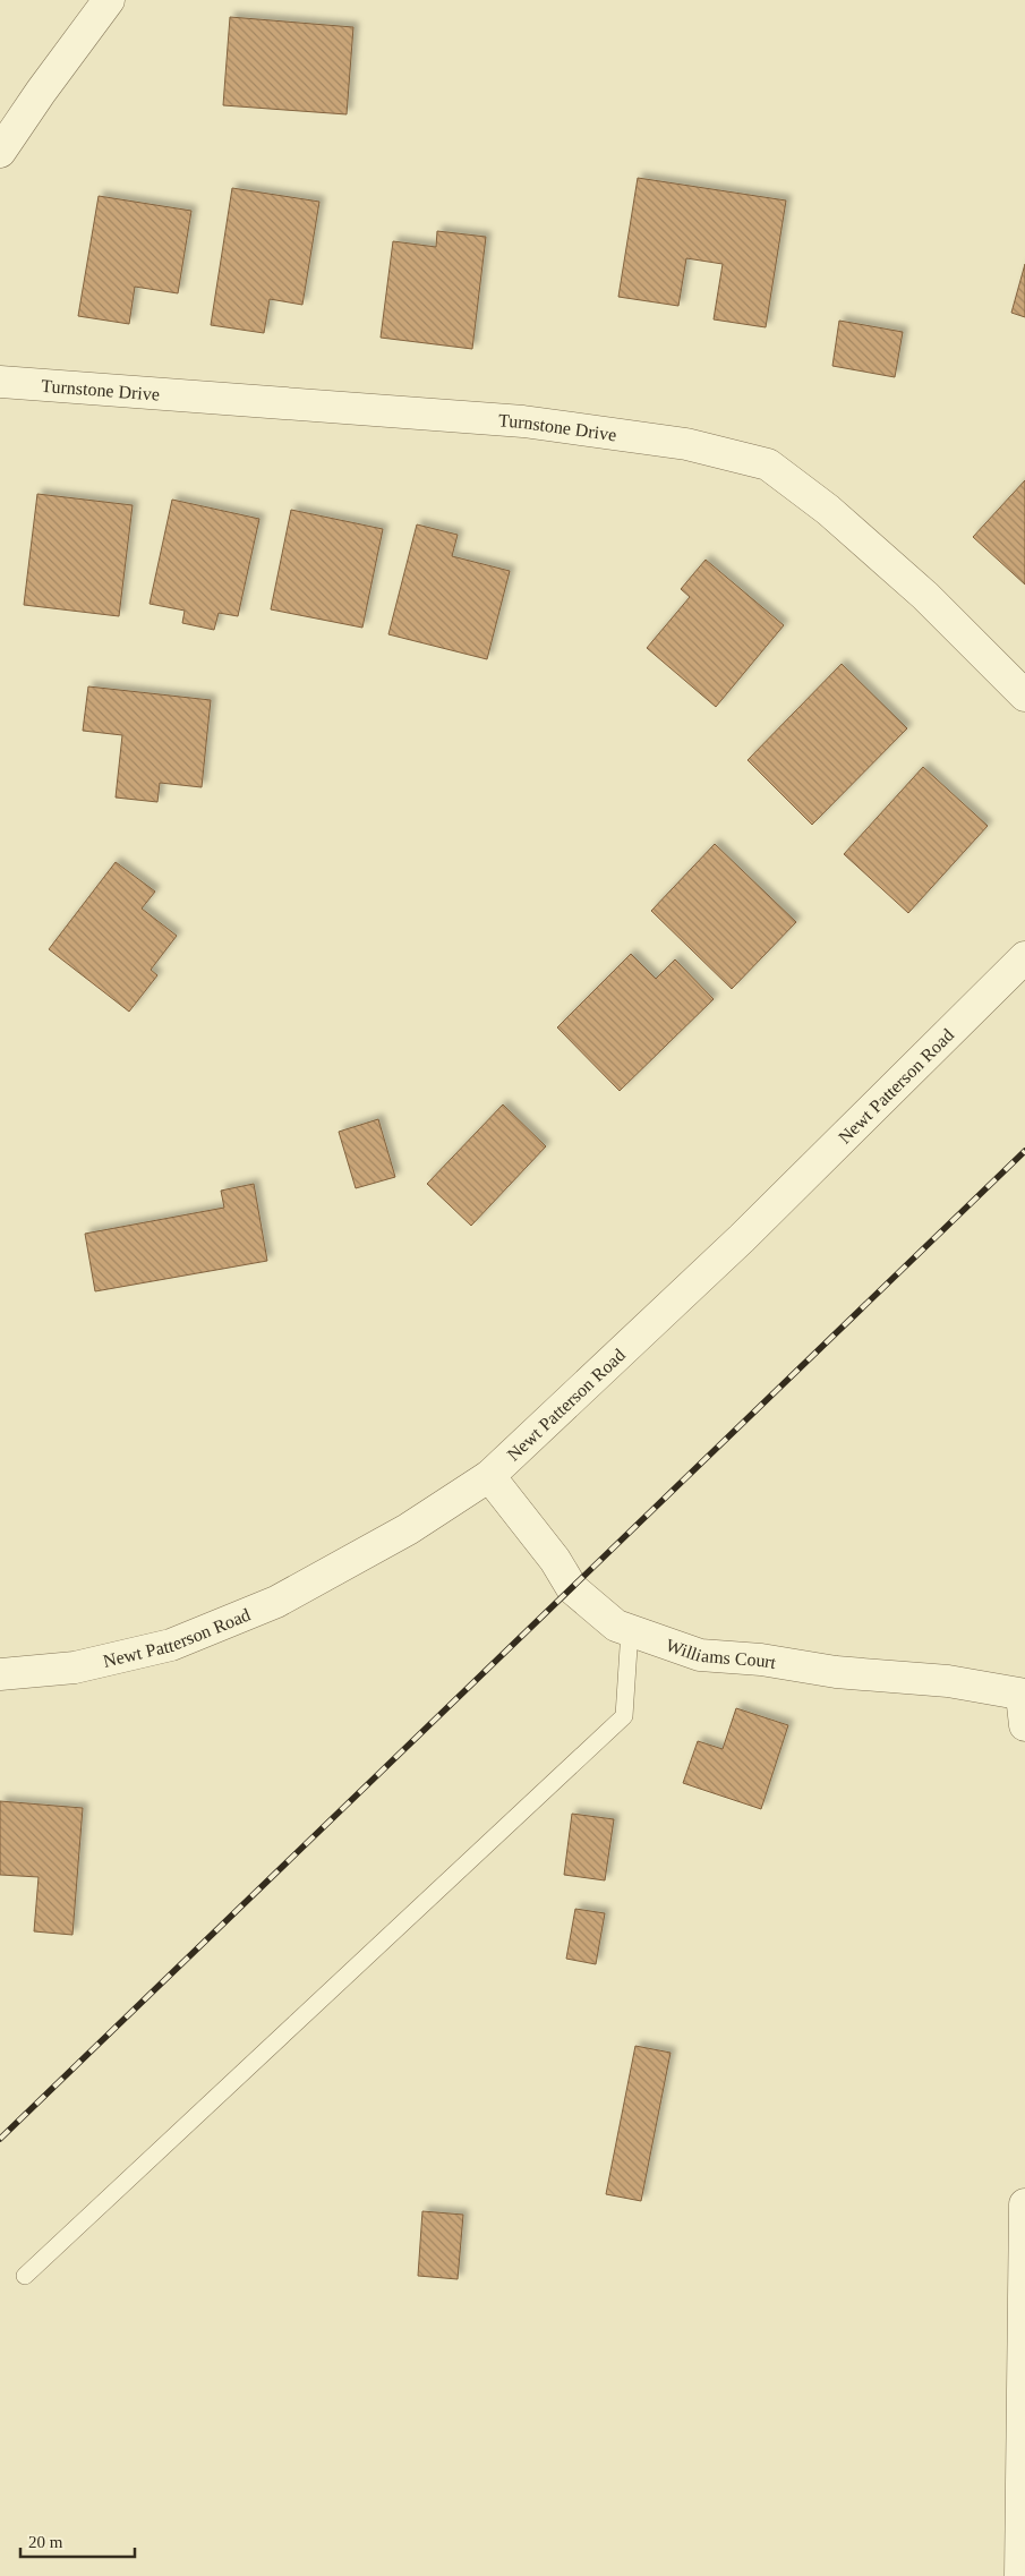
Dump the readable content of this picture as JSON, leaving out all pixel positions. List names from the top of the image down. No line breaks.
{"streets":{"street":["Turnstone Drive","Newt Patterson Road","Williams Court"]},"crossings":[["Newt Patterson Road","Williams Court"]],"scale_bar":"20 m"}
